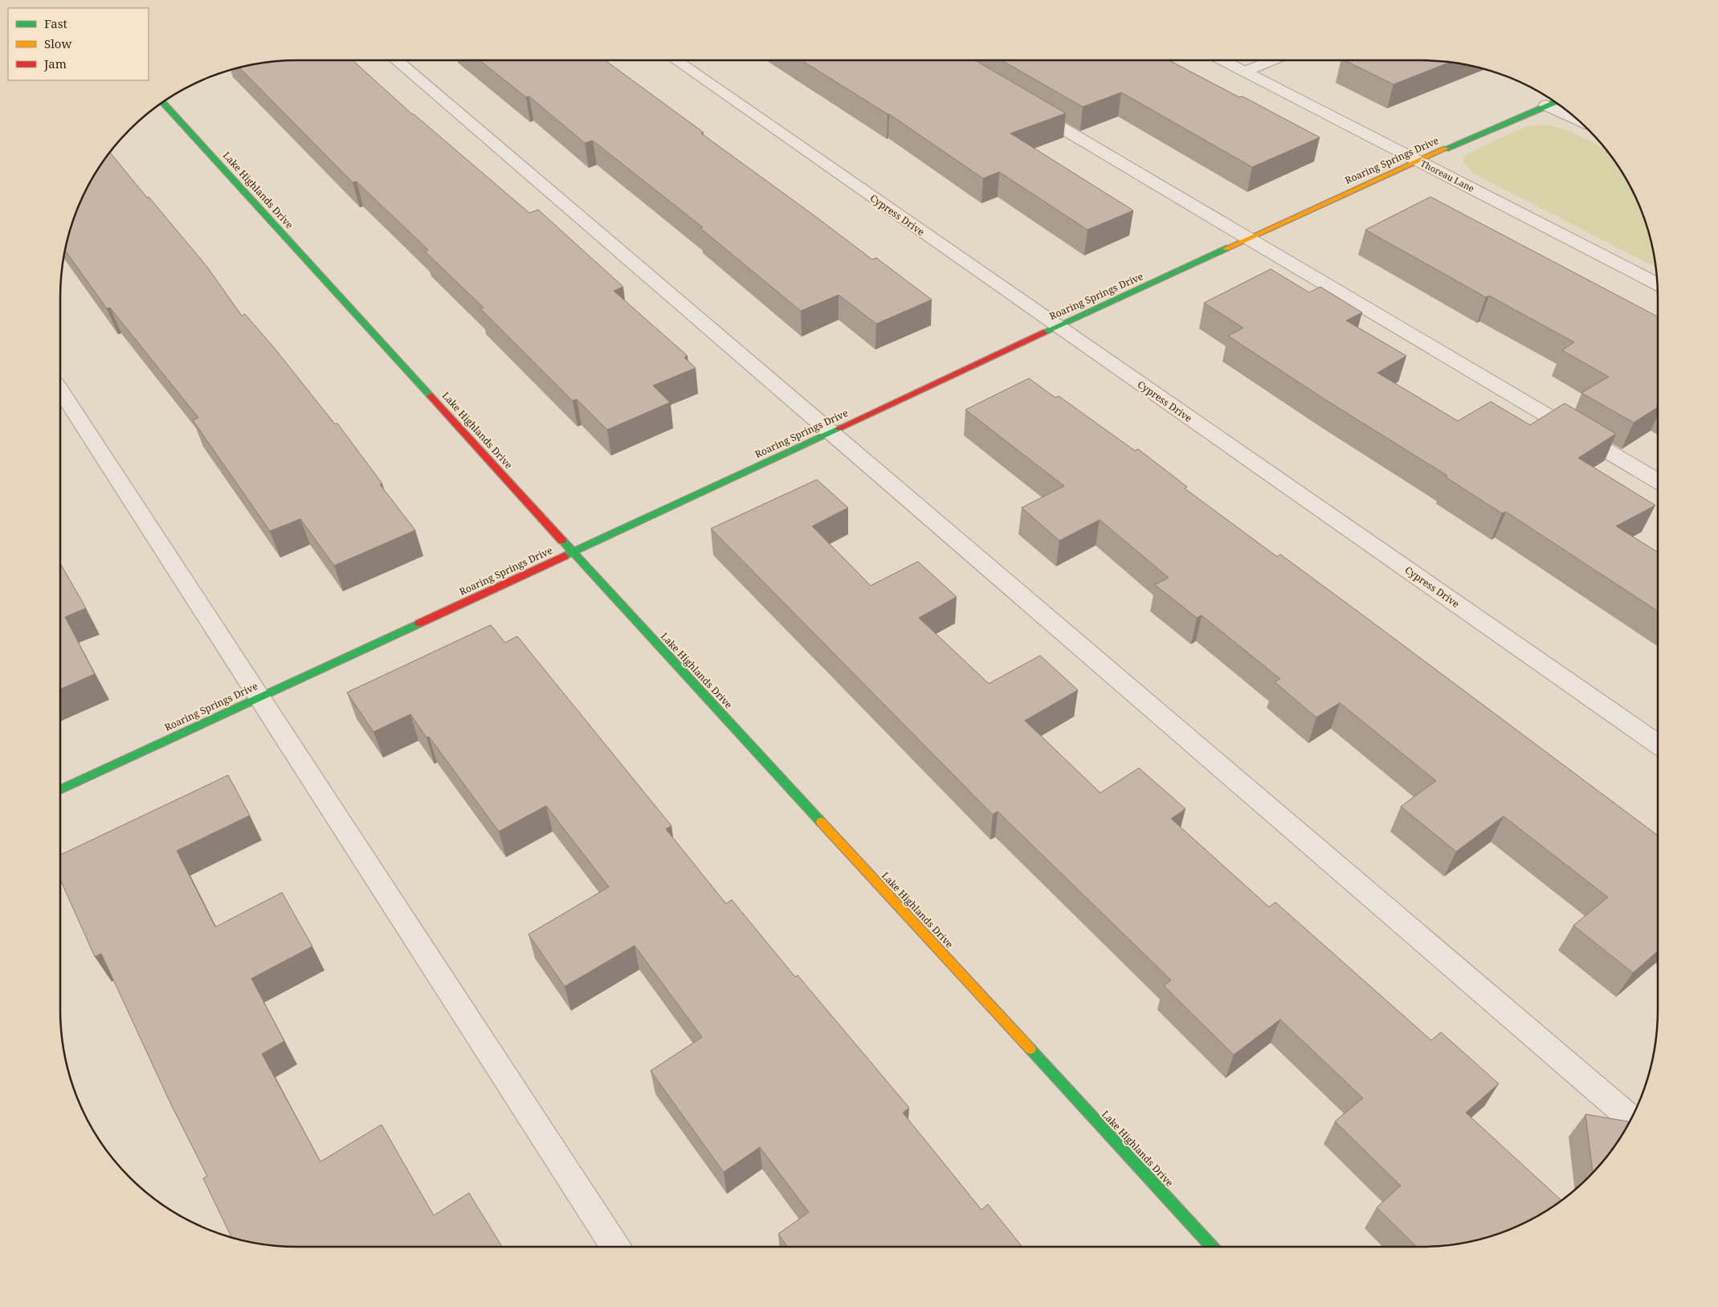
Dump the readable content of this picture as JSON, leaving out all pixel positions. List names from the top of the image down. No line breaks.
{"streets":{"street":["Roaring Springs Drive","Thoreau Lane","Lake Highlands Drive","Cypress Drive"]},"crossings":[["Roaring Springs Drive","Thoreau Lane"],["Roaring Springs Drive","Lake Highlands Drive"],["Roaring Springs Drive","Cypress Drive"]],"legend":["Fast","Slow","Jam"]}
